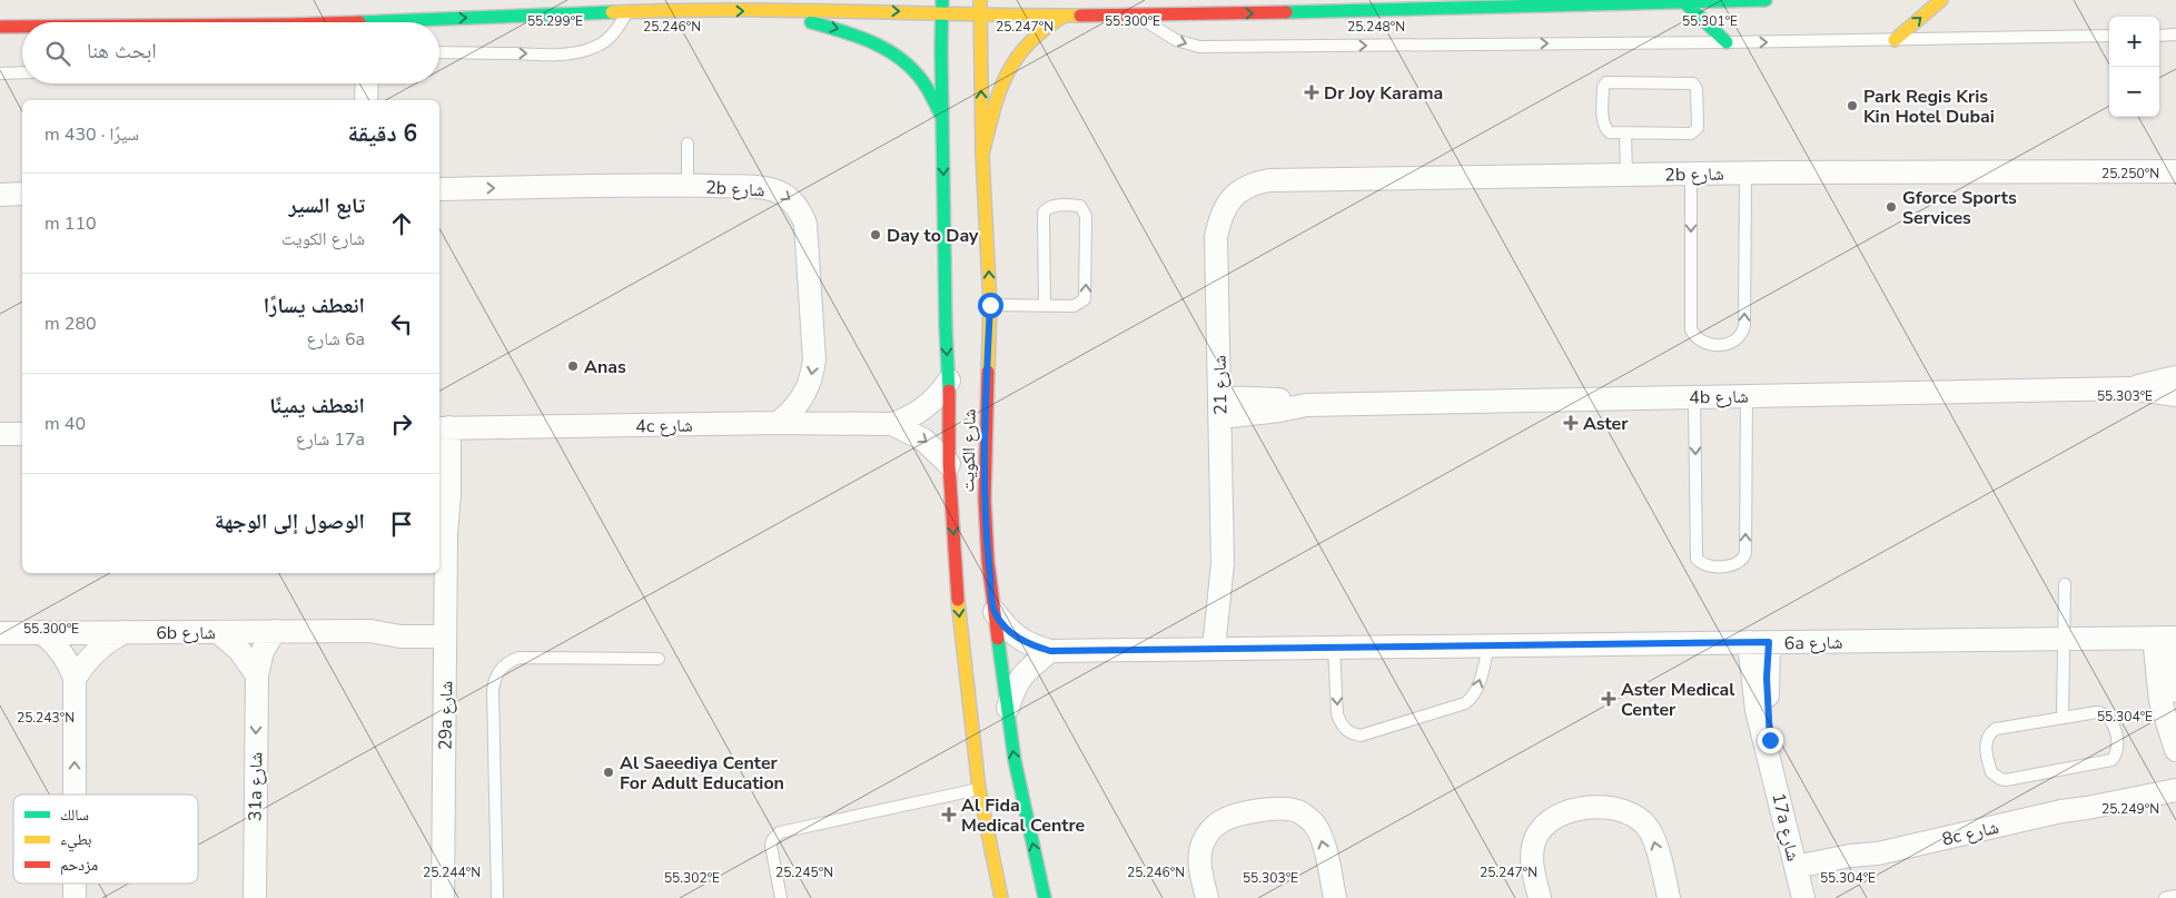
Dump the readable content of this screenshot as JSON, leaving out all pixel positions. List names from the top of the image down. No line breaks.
{"streets":{"main road":["شارع الكويت"],"street":["2b شارع","شارع 21","4b شارع","4c شارع","6b شارع","6a شارع","29a شارع","31a شارع","17a شارع","8c شارع"]},"crossings":[["2b شارع","شارع 21"],["2b شارع","4c شارع"],["شارع 21","4b شارع"],["شارع 21","6a شارع"],["4c شارع","شارع الكويت"],["4c شارع","29a شارع"],["شارع الكويت","6a شارع"],["6b شارع","29a شارع"],["6b شارع","31a شارع"],["6a شارع","17a شارع"],["17a شارع","8c شارع"]],"places":{"health":["Dr Joy Karama","Aster","Aster Medical Center","Al Fida Medical Centre"],"other":["Park Regis Kris Kin Hotel Dubai","Gforce Sports Services","Day to Day","Anas","Al Saeediya Center For Adult Education"]},"legend":["سالك","بطيء","مزدحم"],"page":{"map_buttons":["+","−"],"search":"ابحث هنا","heading":["6 دقيقة","سيرًا · 430 m"],"list":[["تابع السير","شارع الكويت","110 m"],["انعطف يسارًا","6a شارع","280 m"],["انعطف يمينًا","17a شارع","40 m"],"الوصول إلى الوجهة"]},"coordinates":["55.299°E","55.300°E","55.301°E","25.246°N","25.247°N","25.248°N","25.250°N","55.303°E","55.304°E","25.243°N","25.249°N","25.244°N","25.245°N","55.302°E"]}
